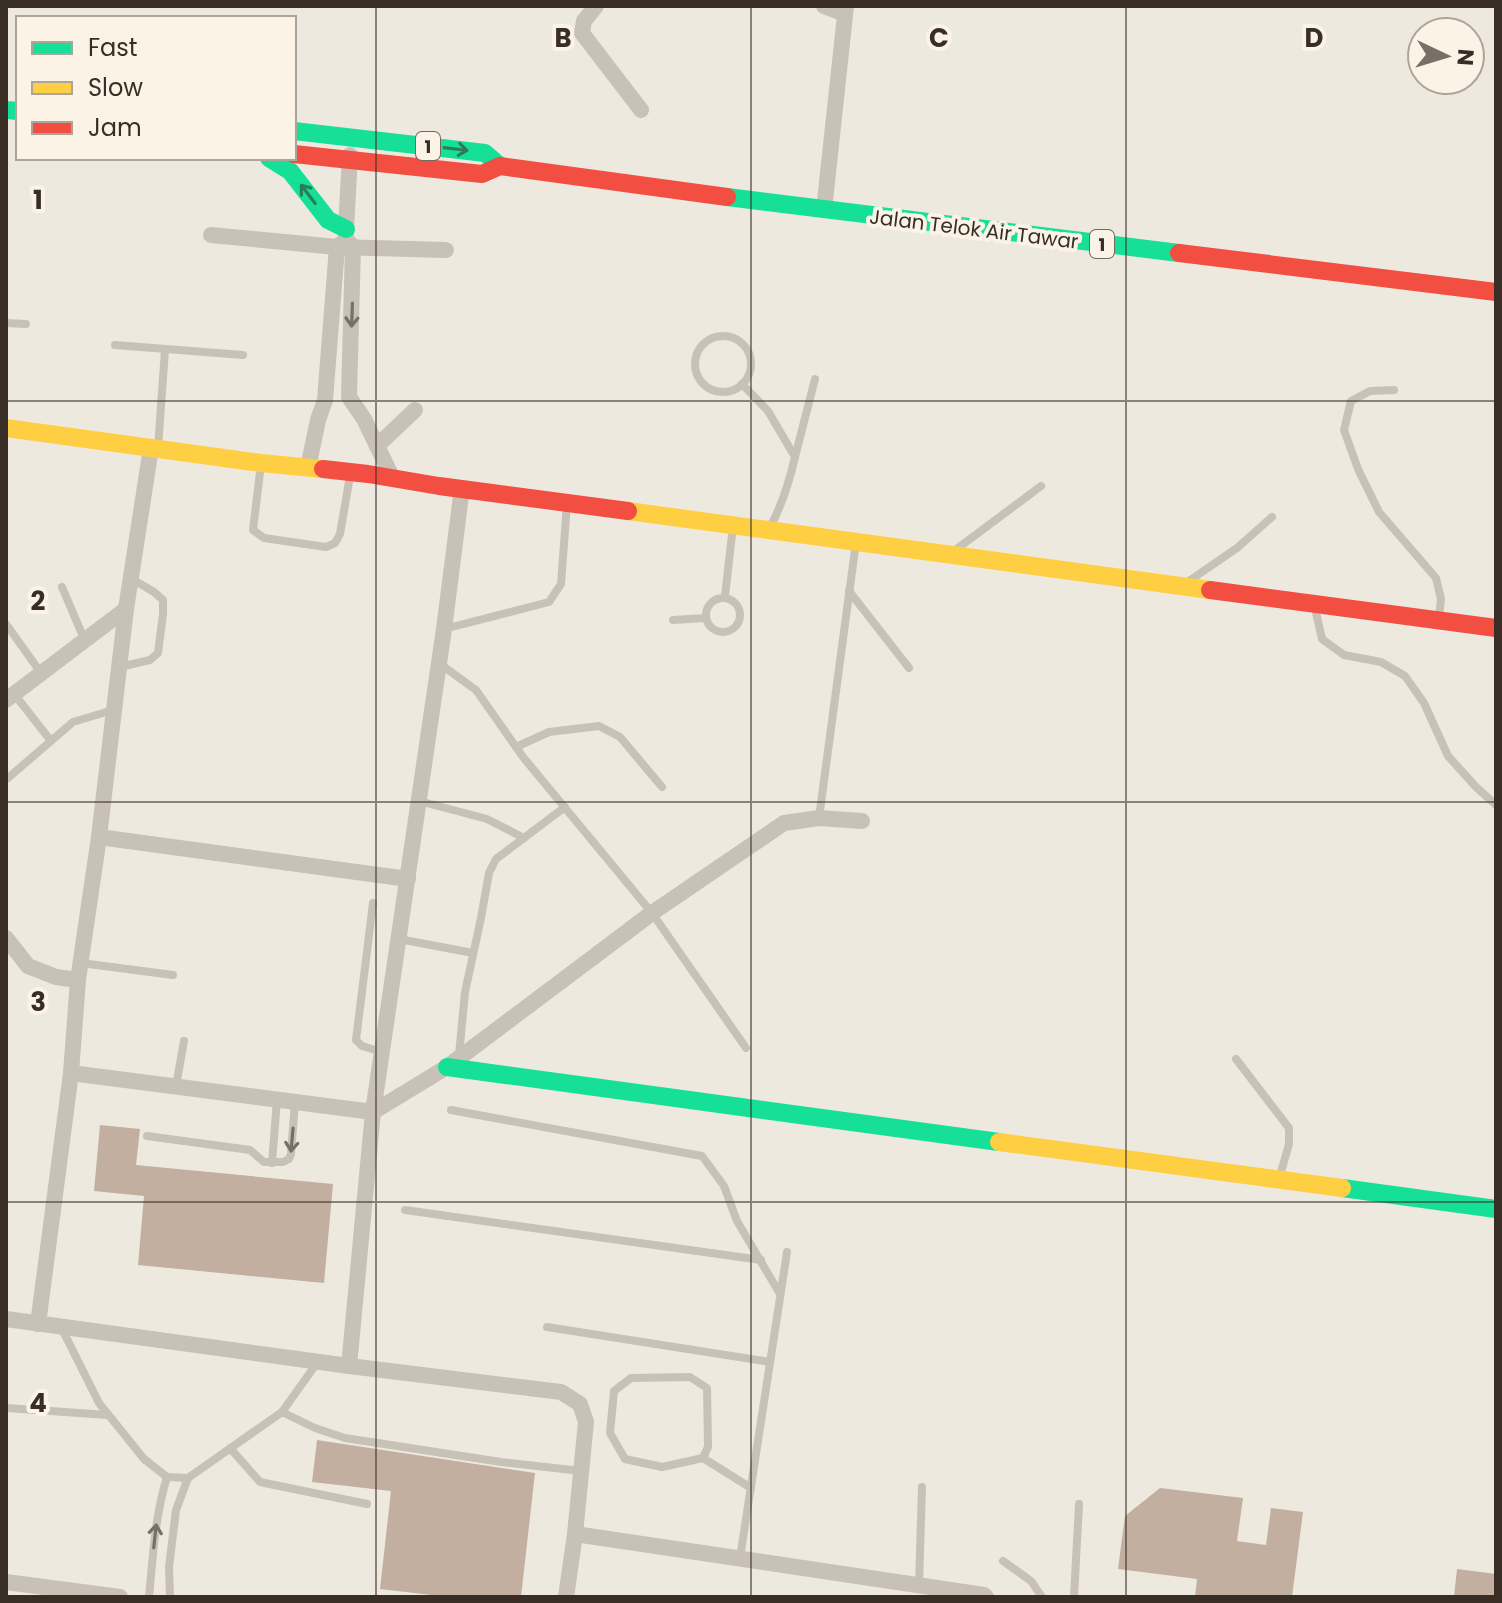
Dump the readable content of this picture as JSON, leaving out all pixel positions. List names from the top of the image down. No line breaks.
{"streets":{"street":["1","Jalan Telok Air Tawar"]},"legend":["Fast","Slow","Jam"],"north":"right","grid":{"columns":["B","C","D"],"rows":["1","2","3","4"]}}
